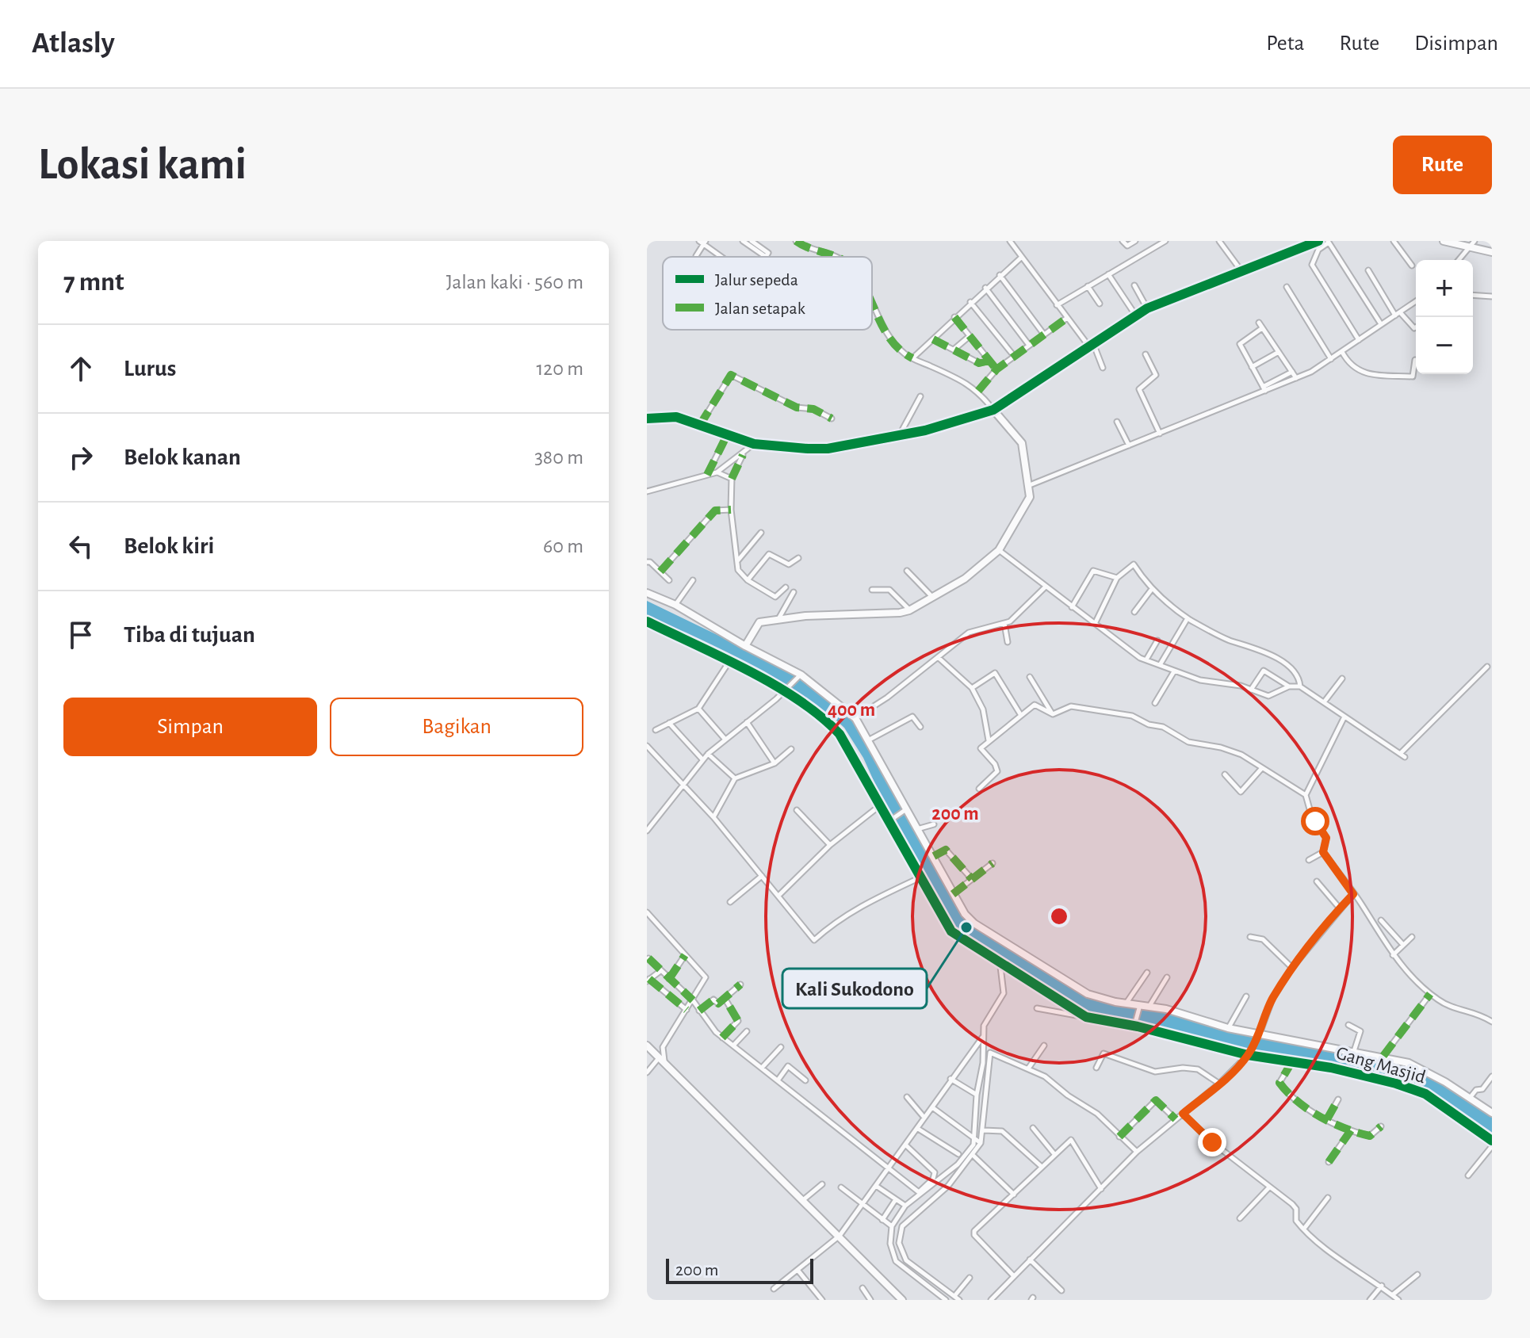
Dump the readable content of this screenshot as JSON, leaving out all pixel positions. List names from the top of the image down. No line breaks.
{"streets":{"street":["Gang Masjid"]},"places":["Kali Sukodono"],"legend":["Jalur sepeda","Jalan setapak"],"scale_bar":"200 m","page":{"header":"Atlasly","nav":["Peta","Rute","Disimpan"],"buttons":["Rute",["Simpan","Bagikan"]],"title":"Lokasi kami","heading":["7 mnt","Jalan kaki · 560 m"],"map_buttons":["+","−"],"list":[["Lurus","120 m"],["Belok kanan","380 m"],["Belok kiri","60 m"],"Tiba di tujuan"],"scale":"200 m"},"rings":["400 m","200 m"]}
